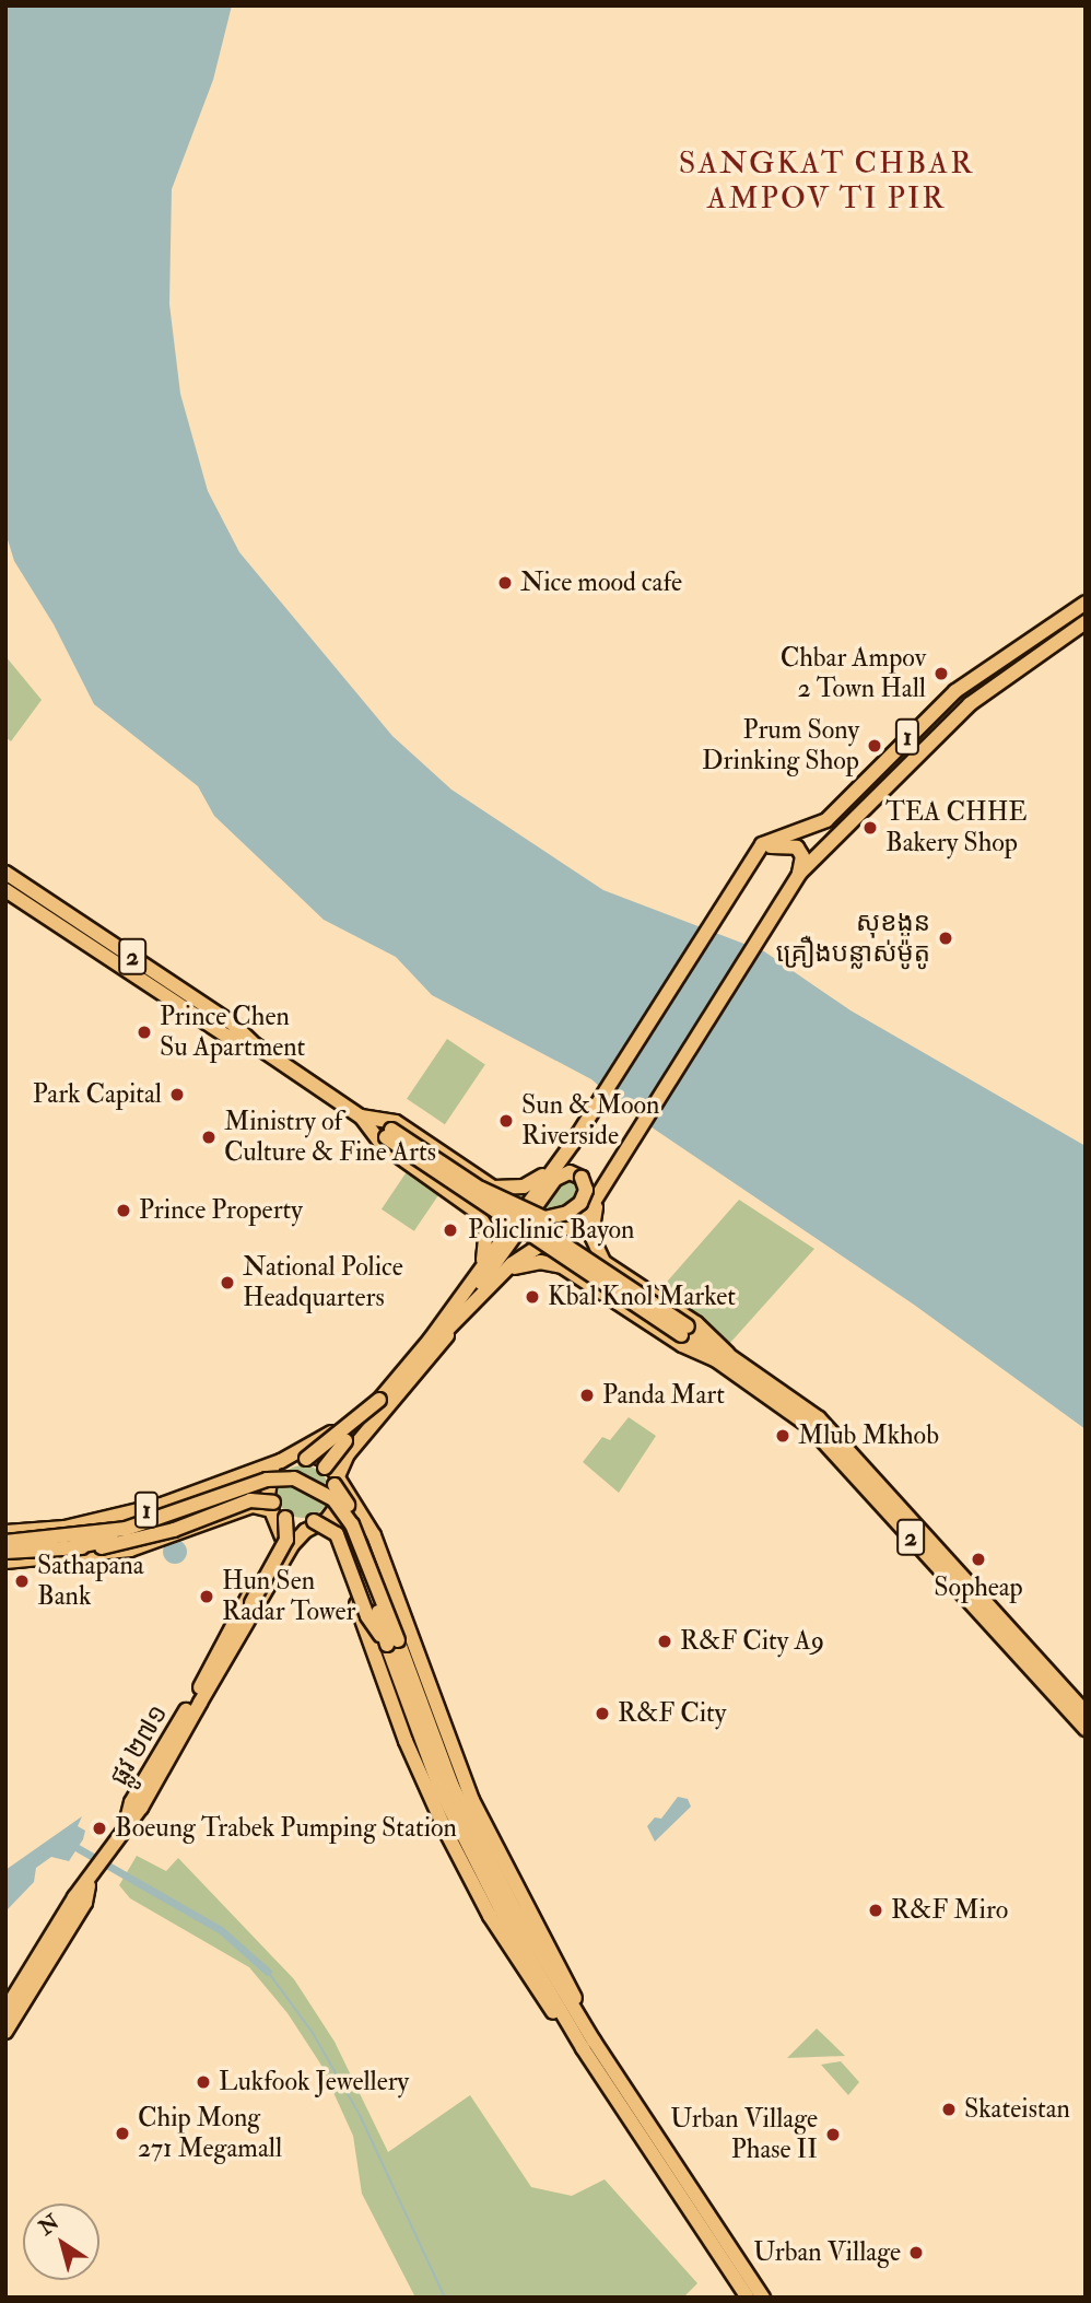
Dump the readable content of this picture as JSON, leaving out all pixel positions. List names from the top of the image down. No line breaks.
{"streets":{"main road":["1","2","ផ្លូវ ២៧១"]},"districts":["SANGKAT CHBAR AMPOV TI PIR"],"places":["Nice mood cafe","Chbar Ampov 2 Town Hall","Prum Sony Drinking Shop","TEA CHHE Bakery Shop","សុខងួន គ្រឿងបន្លាស់ម៉ូតូ","Prince Chen Su Apartment","Park Capital","Sun & Moon Riverside","Ministry of Culture & Fine Arts","Prince Property","Policlinic Bayon","National Police Headquarters","Kbal Knol Market","Panda Mart","Mlub Mkhob","Sopheap","Sathapana Bank","Hun Sen Radar Tower","R&F City A9","R&F City","Boeung Trabek Pumping Station","R&F Miro","Lukfook Jewellery","Skateistan","Chip Mong 271 Megamall","Urban Village Phase II","Urban Village"],"north":"top left"}
